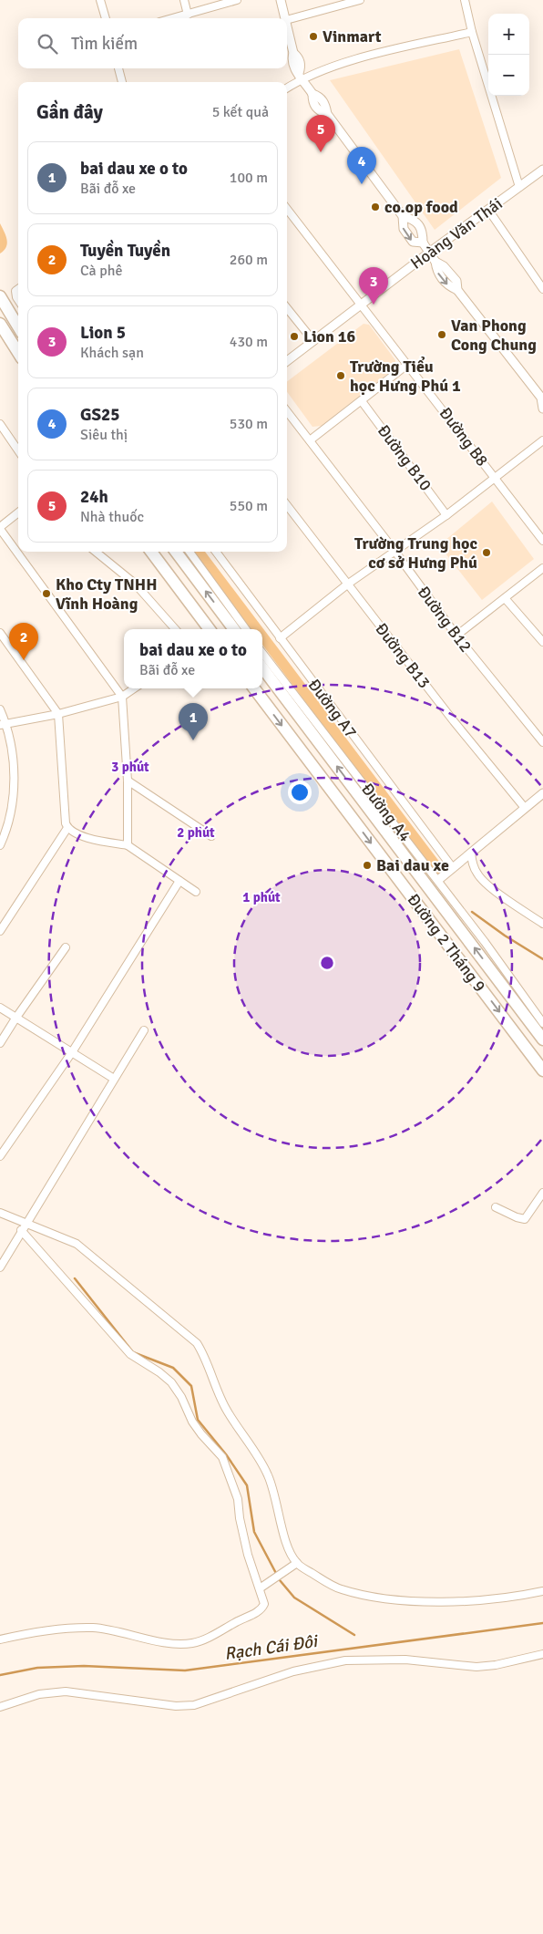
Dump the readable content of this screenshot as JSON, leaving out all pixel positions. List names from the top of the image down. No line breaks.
{"streets":{"highway":["Đường 2 Tháng 9"],"street":["Hoàng Văn Thái","Đường B8","Đường B10","Đường B12","Đường B13","Đường A7","Đường A4"]},"crossings":[["Hoàng Văn Thái","Đường B8"]],"water":["Rạch Cái Đôi"],"places":["Vinmart","co.op food","Van Phong Cong Chung","Lion 16","Trường Tiểu học Hưng Phú 1","Trường Trung học cơ sở Hưng Phú","Kho Cty TNHH Vĩnh Hoàng","Bai dau xe"],"page":{"map_buttons":["+","−"],"search":"Tìm kiếm","heading":["Gần đây","5 kết quả"],"pins":["5","4","3","2","1"],"list":[{"mark":"1","name":"bai dau xe o to","note":"Bãi đỗ xe","value":"100 m"},{"mark":"2","name":"Tuyền Tuyền","note":"Cà phê","value":"260 m"},{"mark":"3","name":"Lion 5","note":"Khách sạn","value":"430 m"},{"mark":"4","name":"GS25","note":"Siêu thị","value":"530 m"},{"mark":"5","name":"24h","note":"Nhà thuốc","value":"550 m"}],"popup":["bai dau xe o to","Bãi đỗ xe"]},"rings":["3 phút","2 phút","1 phút"]}
